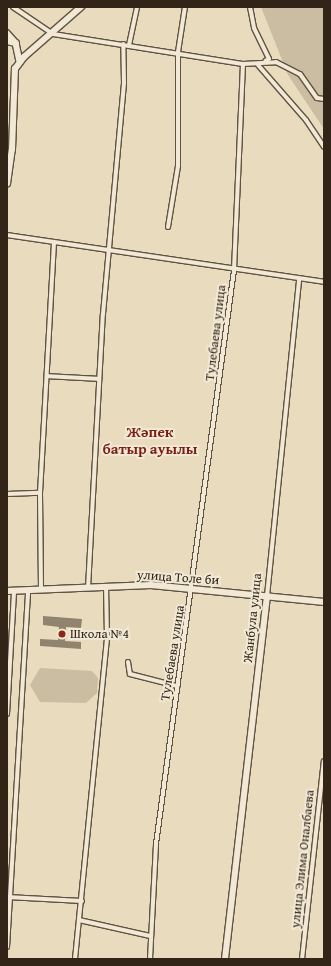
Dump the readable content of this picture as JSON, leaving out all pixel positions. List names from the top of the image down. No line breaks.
{"streets":{"street":["Тулебаева улица","улица Толе би","Жанбула улица","улица Элима Оналбаева"]},"crossings":[["Тулебаева улица","улица Толе би"],["улица Толе би","Жанбула улица"]],"districts":["Жәпек батыр ауылы"],"places":["Школа №4"]}
